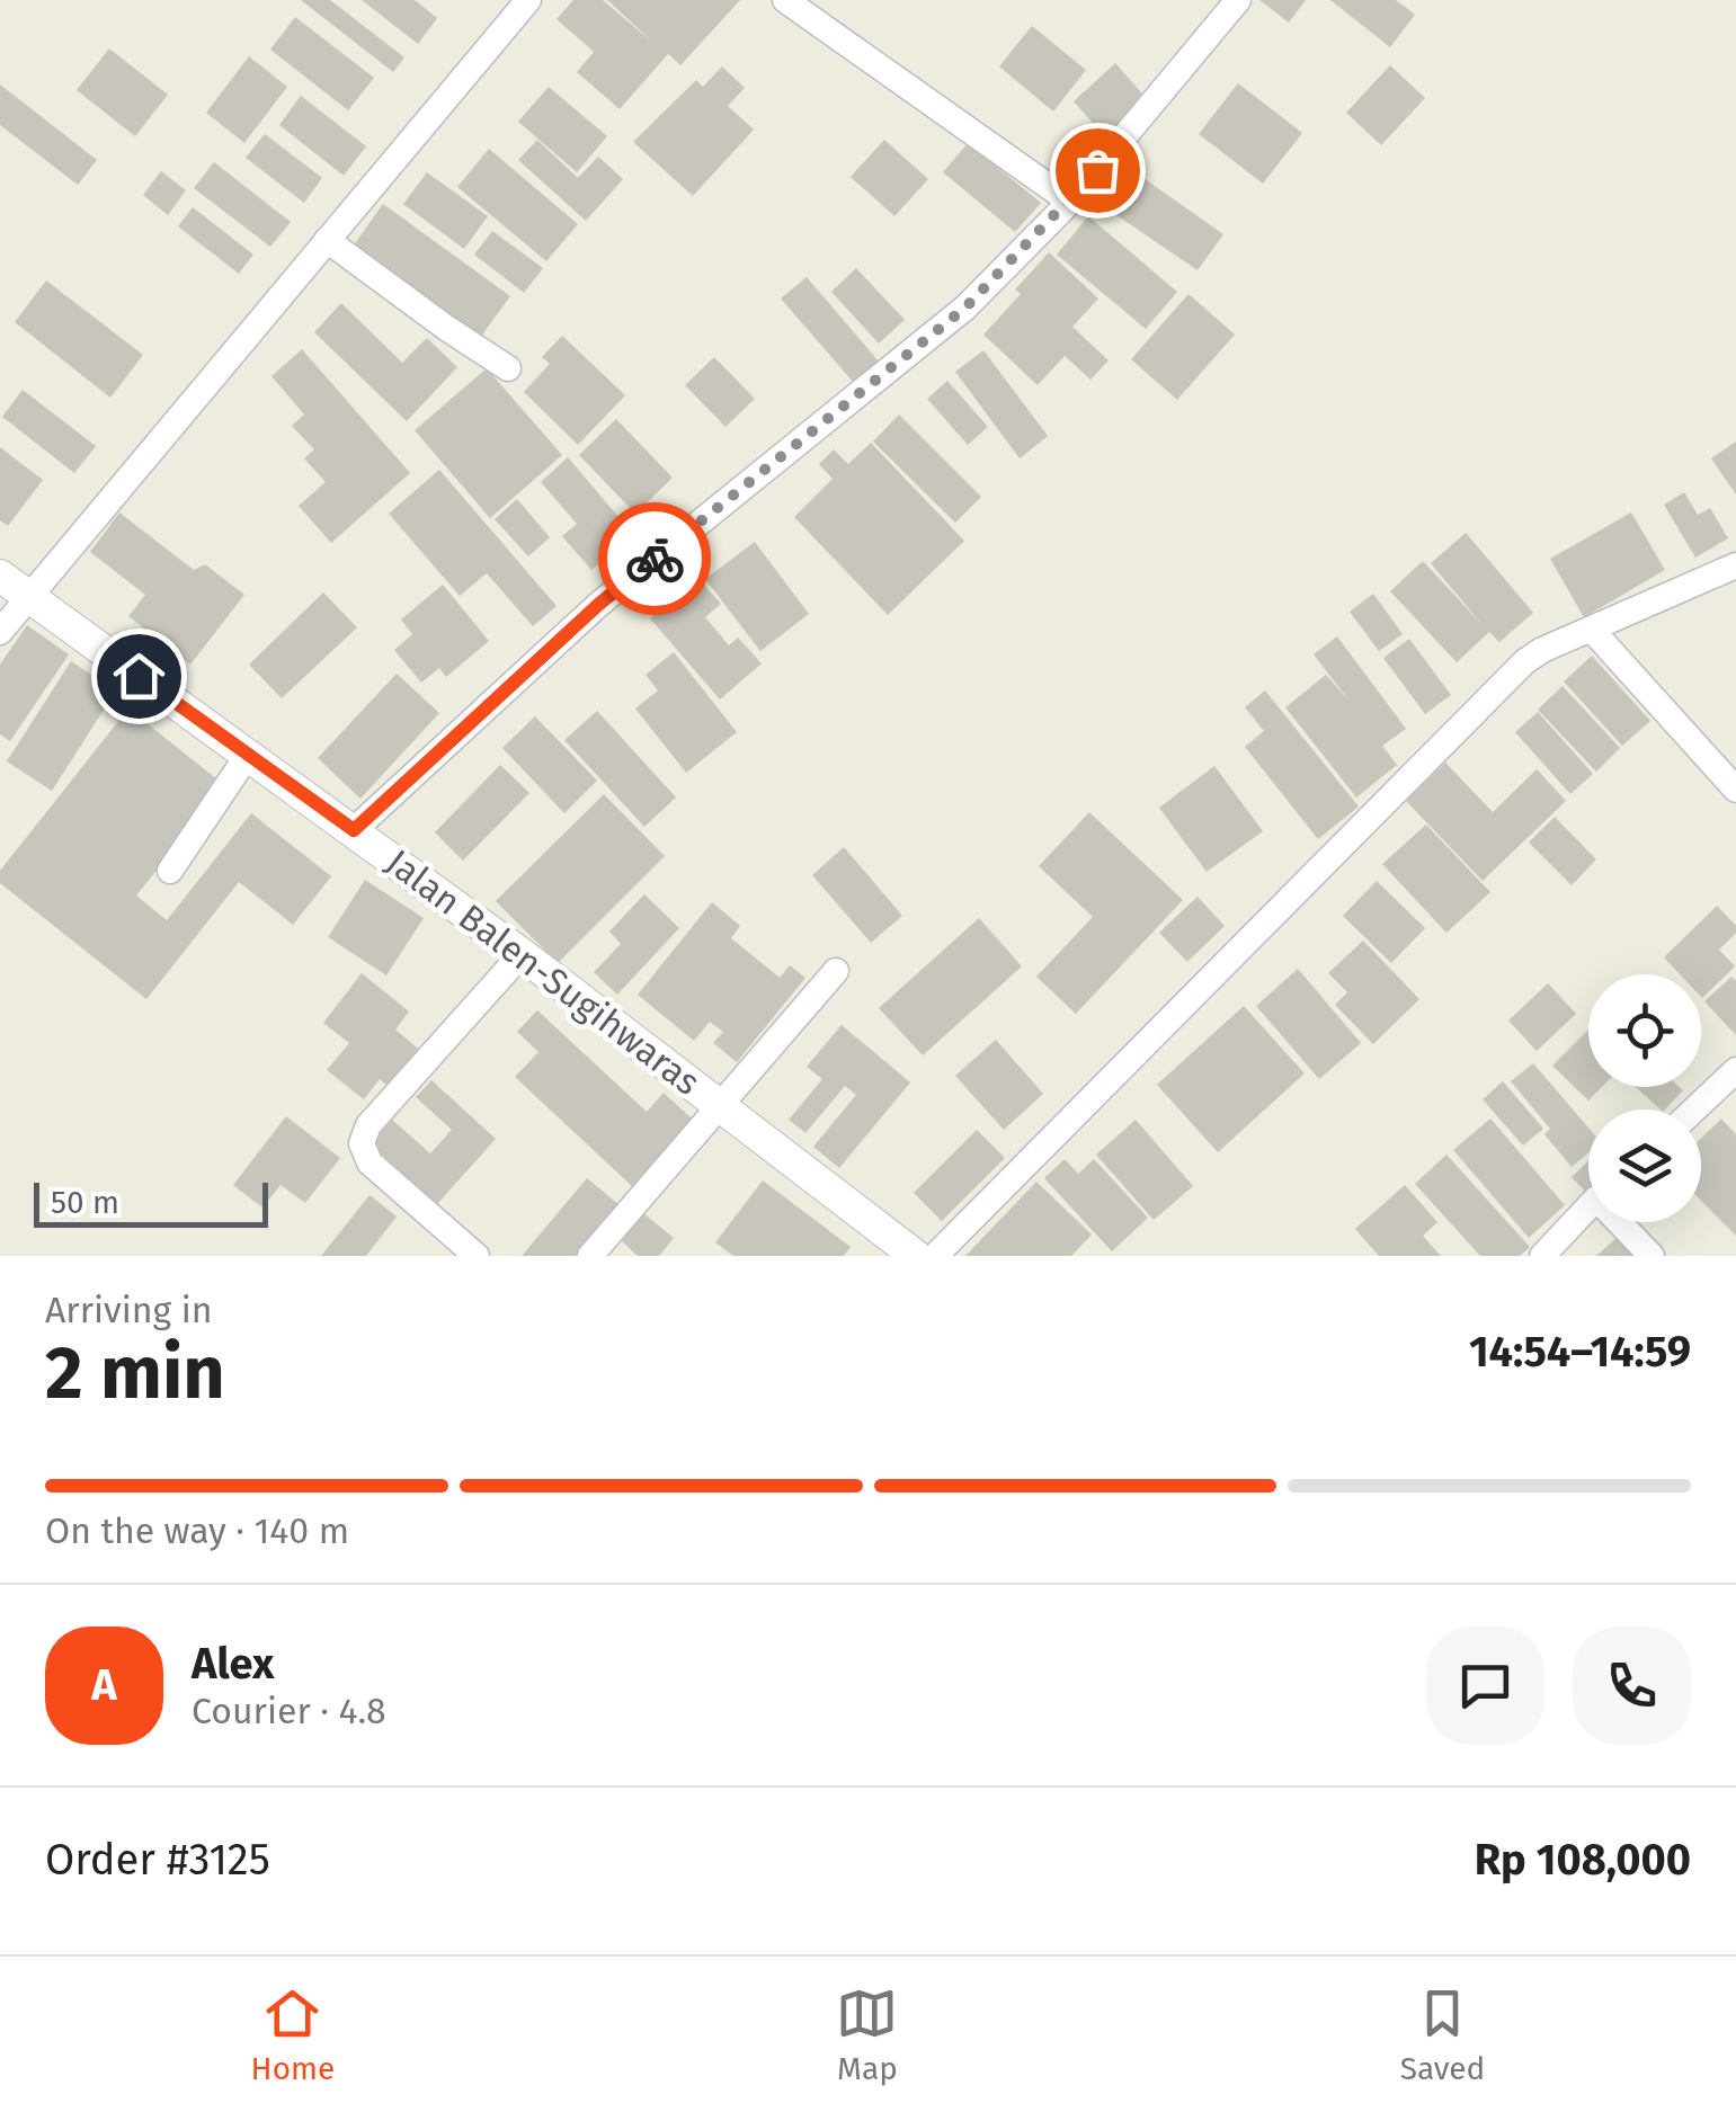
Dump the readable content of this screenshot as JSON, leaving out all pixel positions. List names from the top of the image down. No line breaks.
{"streets":{"street":["Jalan Balen-Sugihwaras"]},"scale_bar":"50 m","page":{"scale":"50 m","heading":["2 min","Arriving in","14:54–14:59"],"panel":["Alex","Courier · 4.8","Order #3125","Rp 108,000"],"bar":"On the way · 140 m","round":"A","tabs":["Home","Map","Saved"]}}
